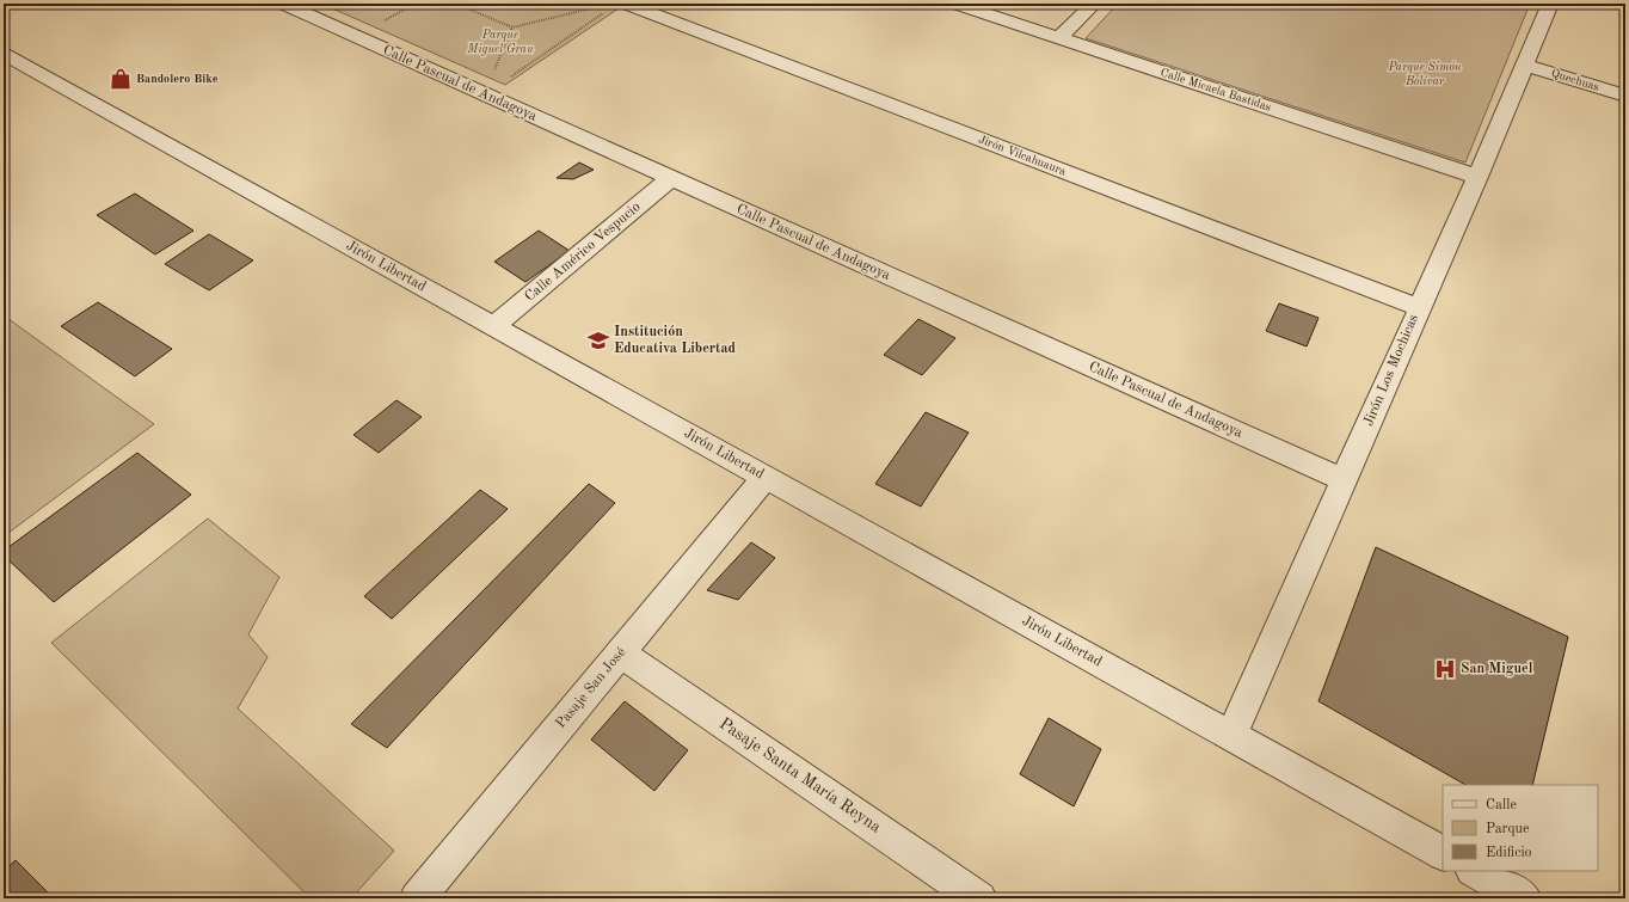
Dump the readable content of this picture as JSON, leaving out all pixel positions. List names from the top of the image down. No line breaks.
{"streets":{"street":["Quechuas","Calle Pascual de Andagoya","Calle Micaela Bastidas","Jirón Vilcahuaura","Calle Américo Vespucio","Jirón Libertad","Jirón Los Mochicas","Pasaje San José","Pasaje Santa María Reyna"]},"crossings":[["Quechuas","Jirón Los Mochicas"],["Calle Pascual de Andagoya","Calle Américo Vespucio"],["Calle Pascual de Andagoya","Jirón Los Mochicas"],["Calle Micaela Bastidas","Jirón Los Mochicas"],["Jirón Vilcahuaura","Jirón Los Mochicas"],["Calle Américo Vespucio","Jirón Libertad"],["Jirón Libertad","Jirón Los Mochicas"],["Jirón Libertad","Pasaje San José"],["Pasaje San José","Pasaje Santa María Reyna"]],"parks":["Parque Miguel Grau","Parque Simón Bolívar"],"places":{"shop":["Bandolero Bike"],"school or university":["Institución Educativa Libertad"],"hospital":["San Miguel"]},"legend":["Calle","Parque","Edificio"]}
